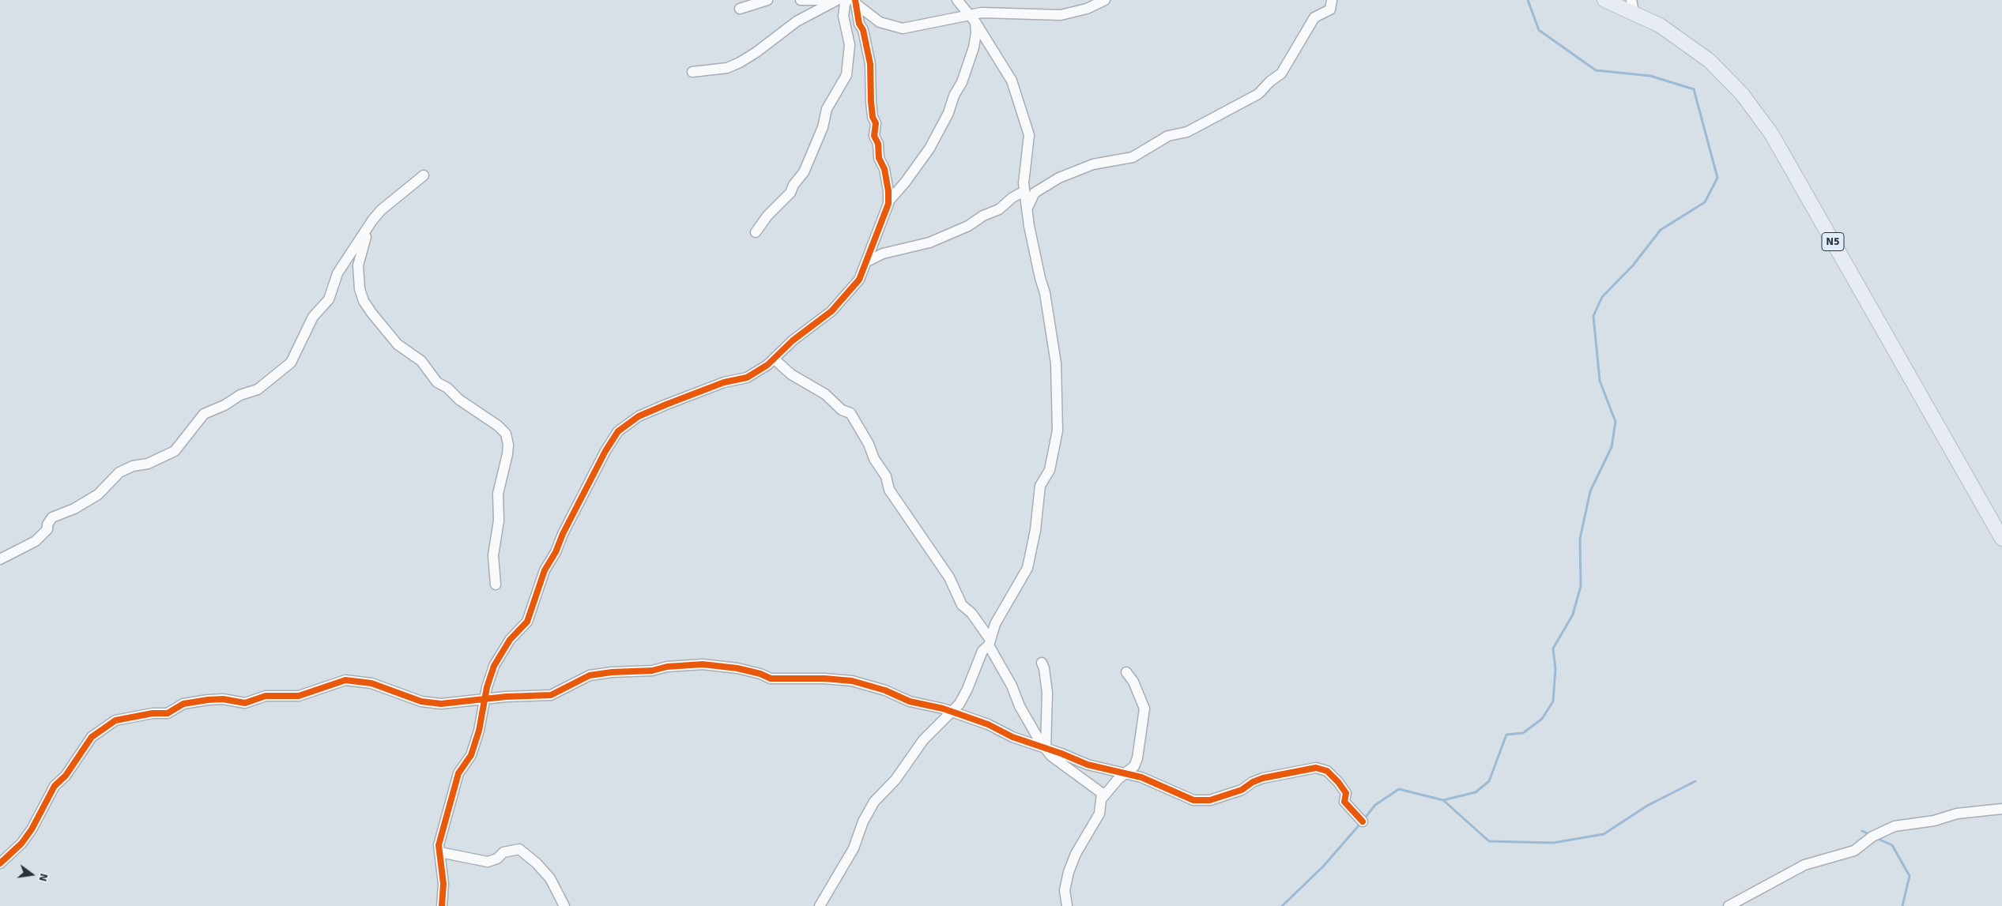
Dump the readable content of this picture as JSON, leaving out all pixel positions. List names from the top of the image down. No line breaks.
{"streets":{"highway":["N5"]},"north":"right"}
